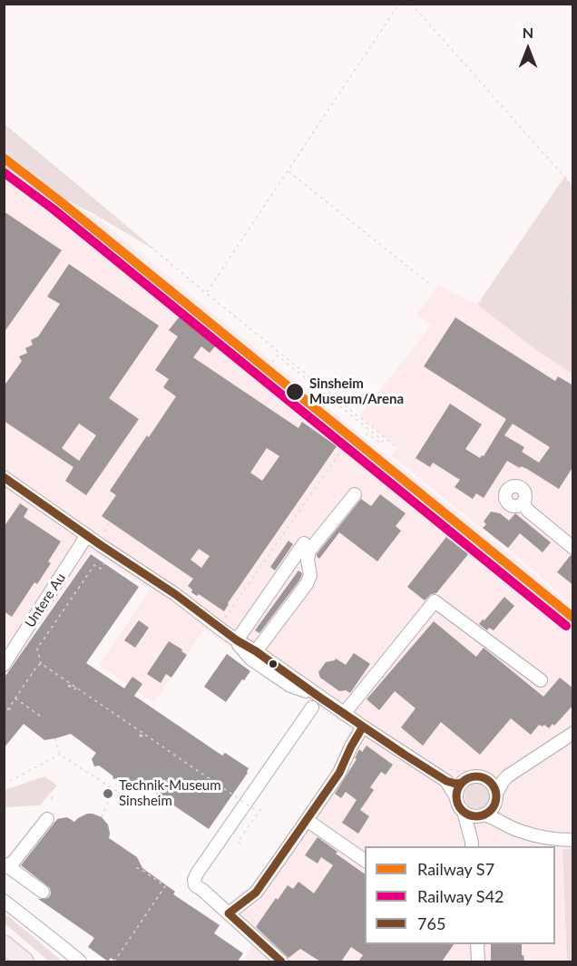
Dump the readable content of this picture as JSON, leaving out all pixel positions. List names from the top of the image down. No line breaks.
{"streets":{"street":["Untere Au"]},"places":["Sinsheim Museum/Arena","Technik-Museum Sinsheim"],"lines":["rail line S7","rail line S42","transit line 765"],"legend":["Railway S7","Railway S42","765"],"north":"top"}
